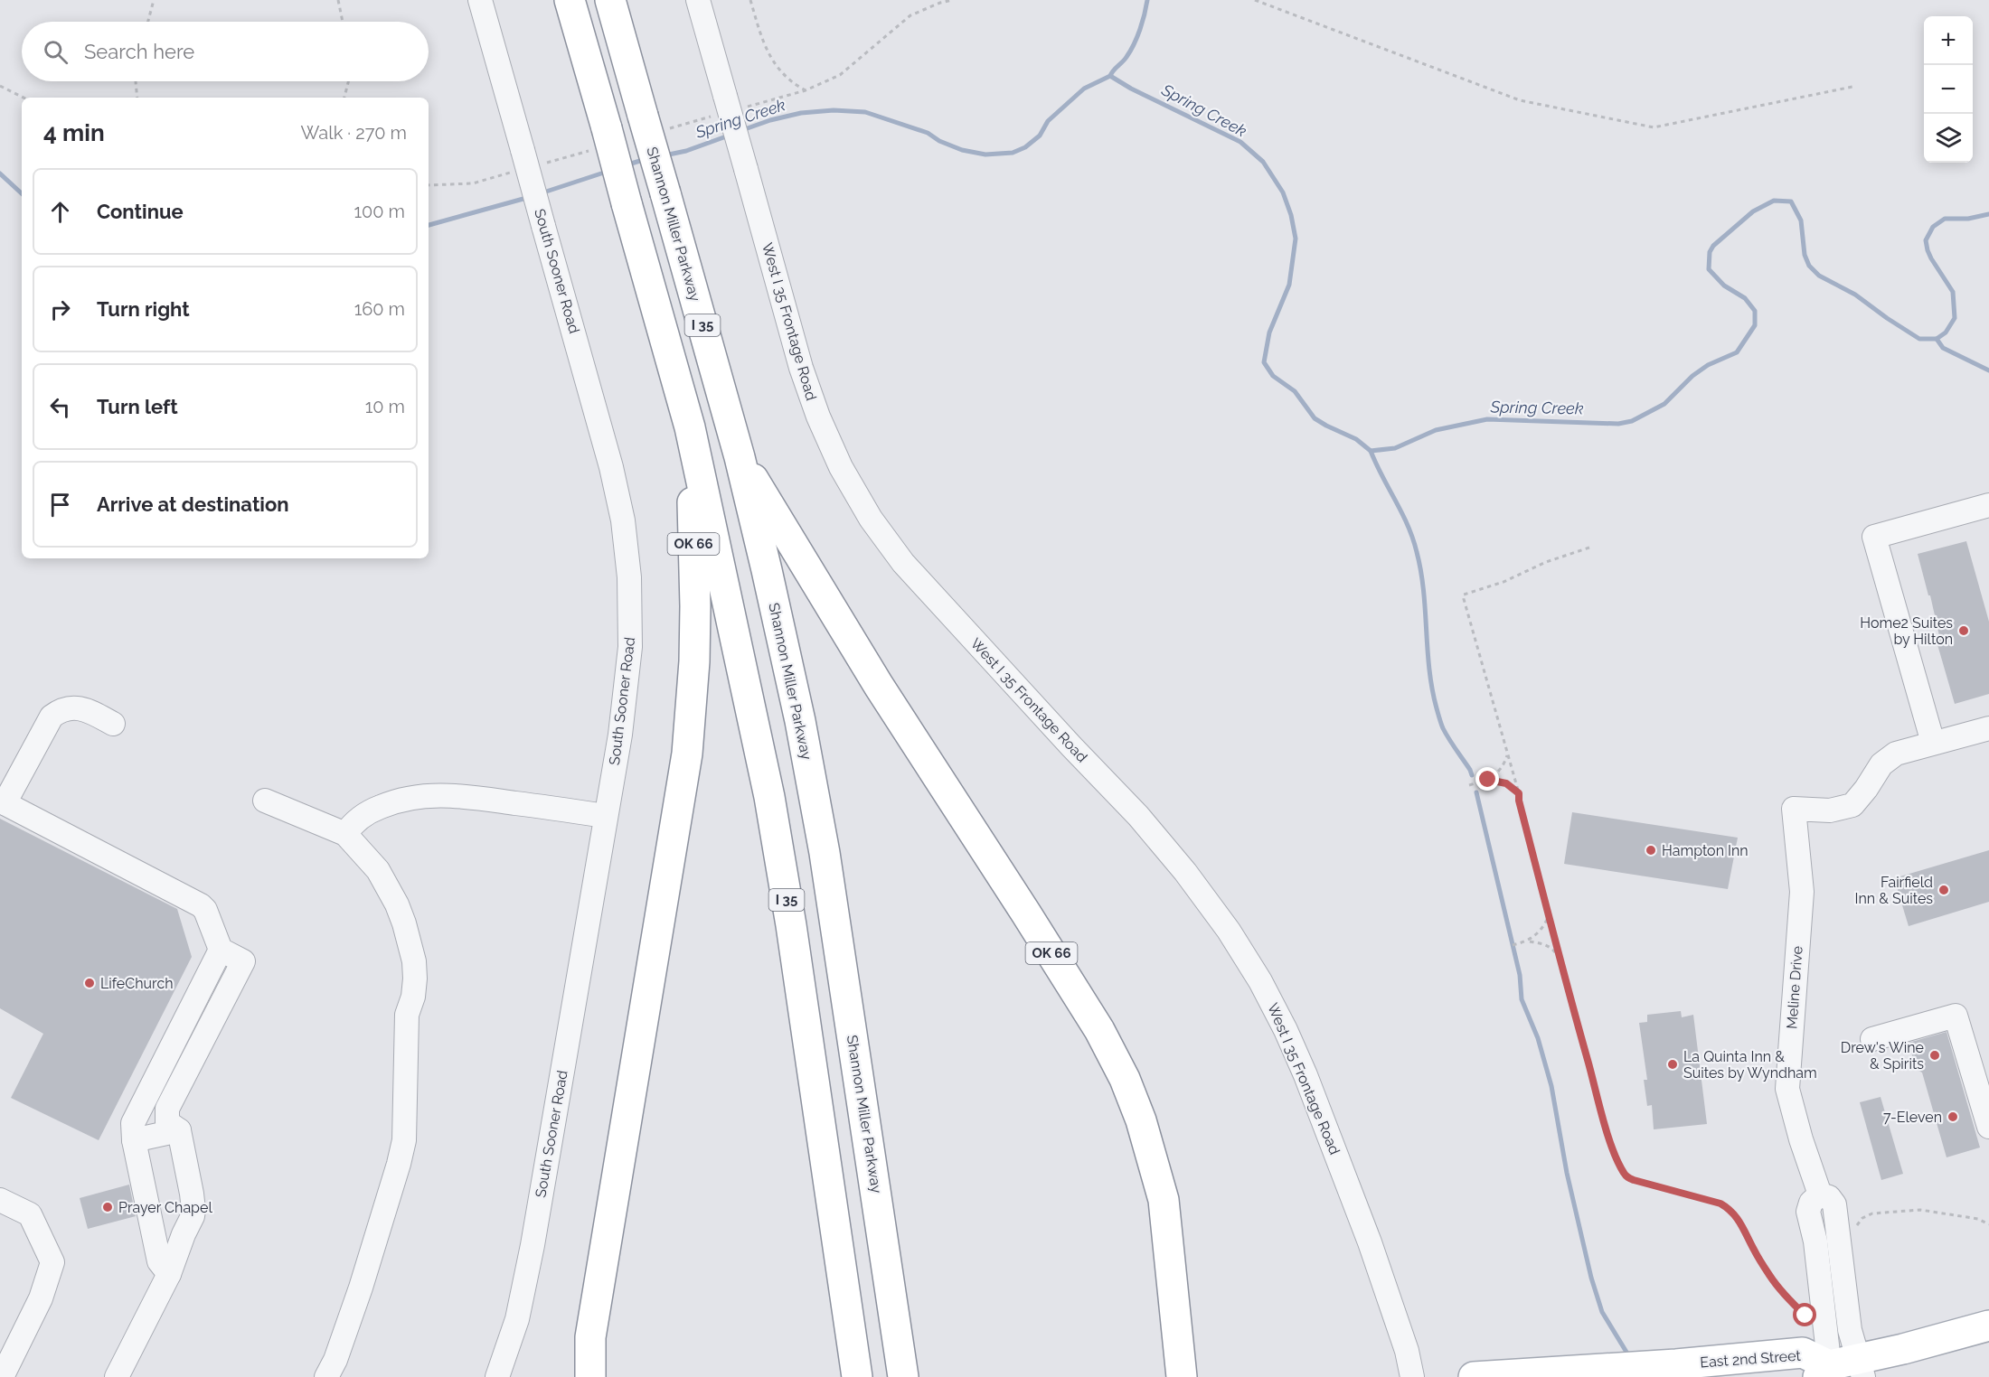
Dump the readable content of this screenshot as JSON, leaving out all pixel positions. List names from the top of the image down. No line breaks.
{"streets":{"main road":["Shannon Miller Parkway","I 35","OK 66","East 2nd Street"],"street":["South Sooner Road","West I 35 Frontage Road","Meline Drive"]},"crossings":[["Shannon Miller Parkway","OK 66"],["I 35","OK 66"]],"water":["Spring Creek"],"places":["Home2 Suites by Hilton","Hampton Inn","Fairfield Inn & Suites","LifeChurch","Drew's Wine & Spirits","La Quinta Inn & Suites by Wyndham","7-Eleven","Prayer Chapel"],"page":{"map_buttons":["+","−"],"search":"Search here","heading":["4 min","Walk · 270 m"],"list":[["Continue","100 m"],["Turn right","160 m"],["Turn left","10 m"],"Arrive at destination"]}}
